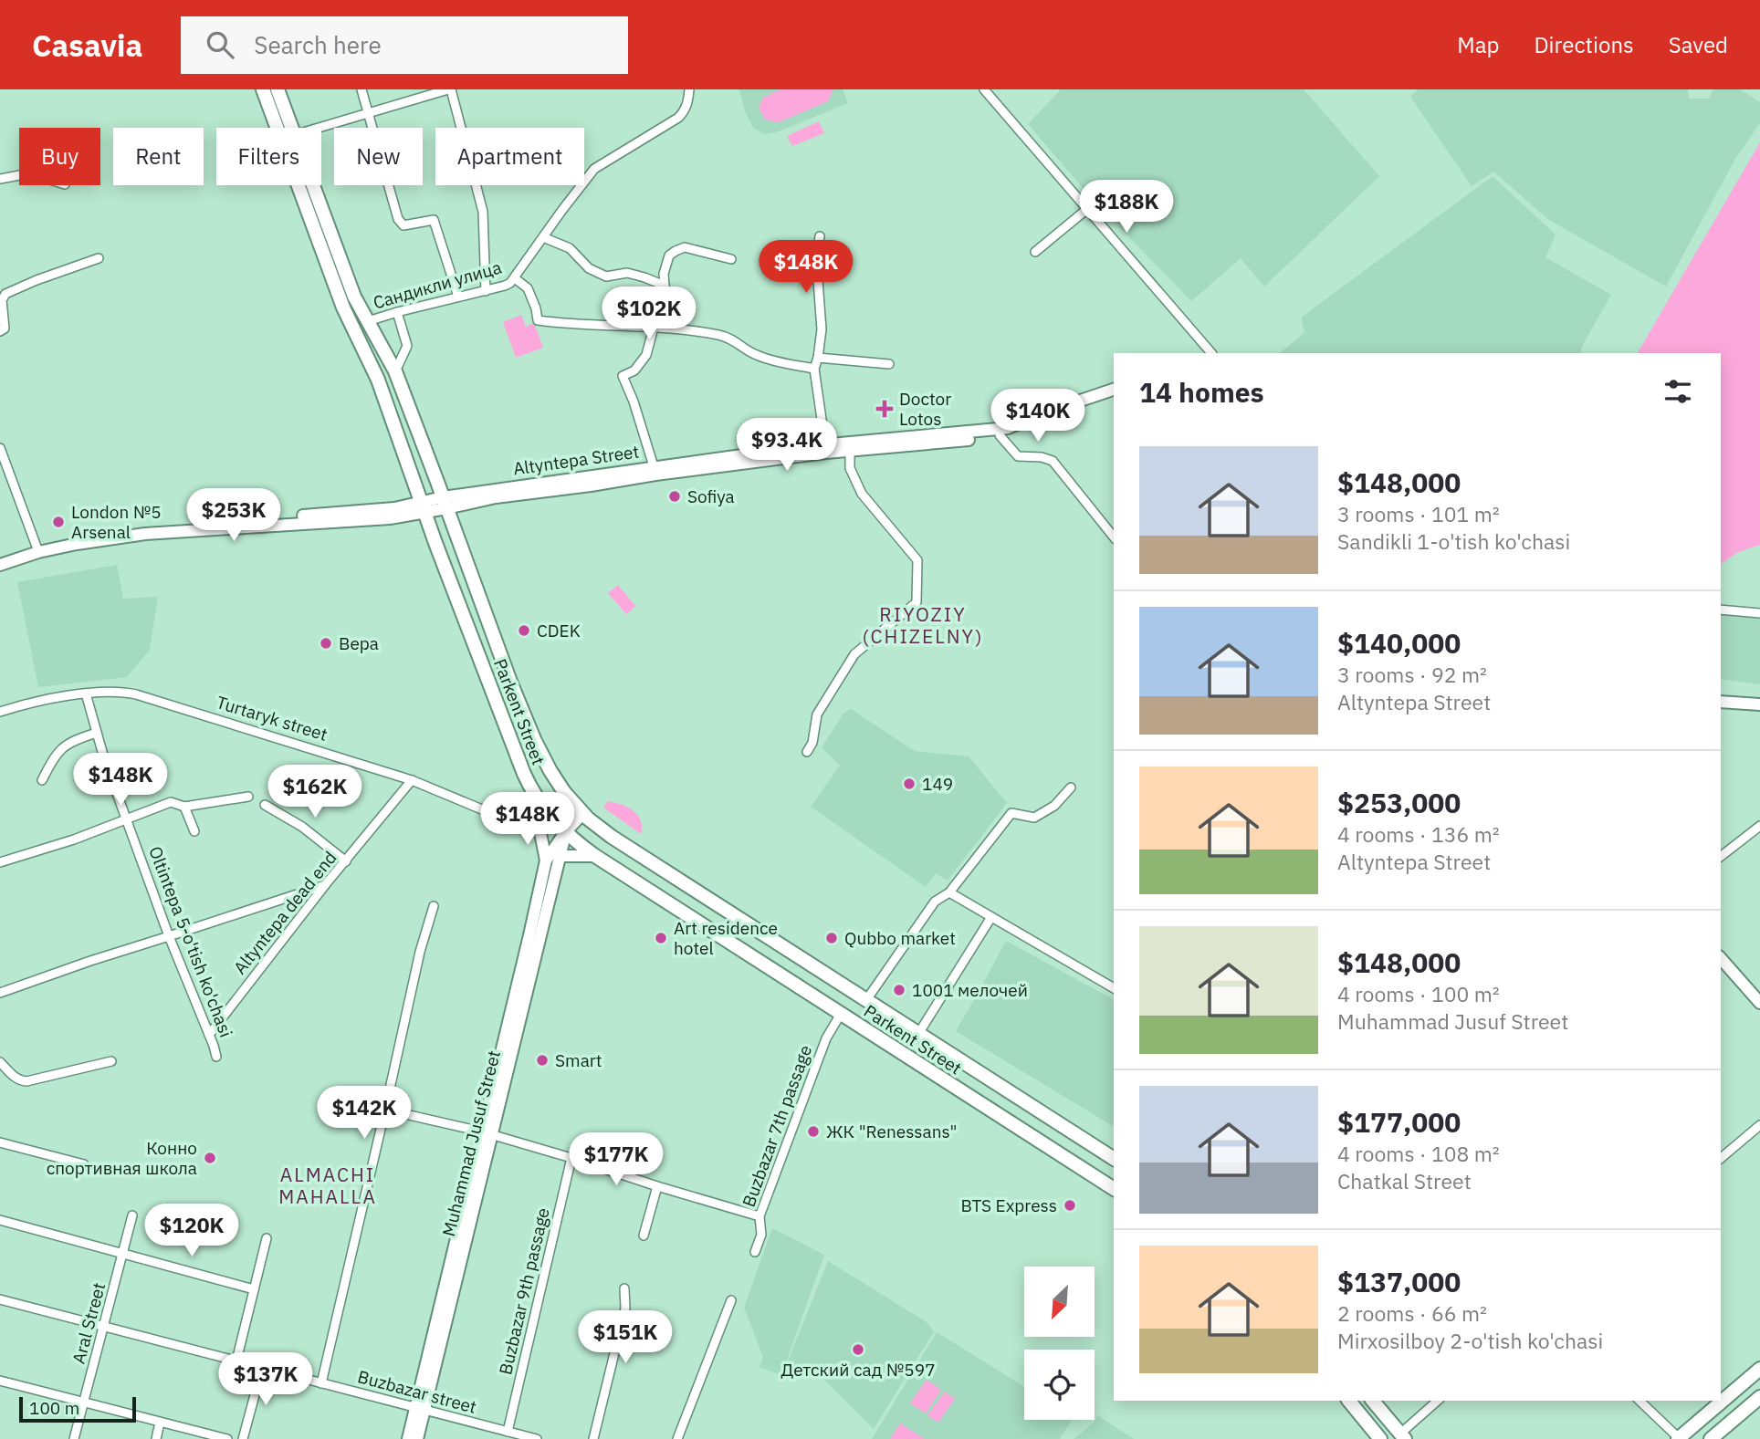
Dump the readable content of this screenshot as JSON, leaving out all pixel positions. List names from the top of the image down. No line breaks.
{"streets":{"main road":["Parkent Street"],"street":["Сандикли улица","Altyntepa Street","Turtaryk street","Altyntepa dead end","Oltintepa 5-o'tish ko'chasi","Buzbazar 7th passage","Muhammad Jusuf Street","Buzbazar 9th passage","Aral Street","Buzbazar street"]},"crossings":[["Сандикли улица","Parkent Street"],["Altyntepa Street","Parkent Street"],["Parkent Street","Turtaryk street"],["Parkent Street","Buzbazar 7th passage"],["Parkent Street","Muhammad Jusuf Street"],["Turtaryk street","Altyntepa dead end"],["Turtaryk street","Oltintepa 5-o'tish ko'chasi"],["Turtaryk street","Muhammad Jusuf Street"],["Altyntepa dead end","Oltintepa 5-o'tish ko'chasi"],["Muhammad Jusuf Street","Buzbazar street"],["Buzbazar 9th passage","Buzbazar street"],["Aral Street","Buzbazar street"]],"districts":["RIYOZIY (CHIZELNY)","ALMACHI MAHALLA"],"places":{"health":["Doctor Lotos"],"other":["Sofiya","London №5 Arsenal","CDEK","Вера","149","Art residence hotel","Qubbo market","1001 мелочей","Smart","ЖК \"Renessans\"","Конно спортивная школа","BTS Express","Детский сад №597"]},"scale_bar":"100 m","north":"bottom left","page":{"header":"Casavia","search":"Search here","nav":["Map","Directions","Saved"],"chip":["Buy","Rent","Filters","New","Apartment"],"price":["$188K","$148K","$102K","$140K","$93.4K","$253K","$148K","$162K","$148K","$142K","$177K","$120K","$151K","$137K"],"heading":"14 homes","list":[{"name":"$148,000","note":"3 rooms · 101 m² · Sandikli 1-o'tish ko'chasi"},{"name":"$140,000","note":"3 rooms · 92 m² · Altyntepa Street"},{"name":"$253,000","note":"4 rooms · 136 m² · Altyntepa Street"},{"name":"$148,000","note":"4 rooms · 100 m² · Muhammad Jusuf Street"},{"name":"$177,000","note":"4 rooms · 108 m² · Chatkal Street"},{"name":"$137,000","note":"2 rooms · 66 m² · Mirxosilboy 2-o'tish ko'chasi"}],"scale":"100 m"}}
